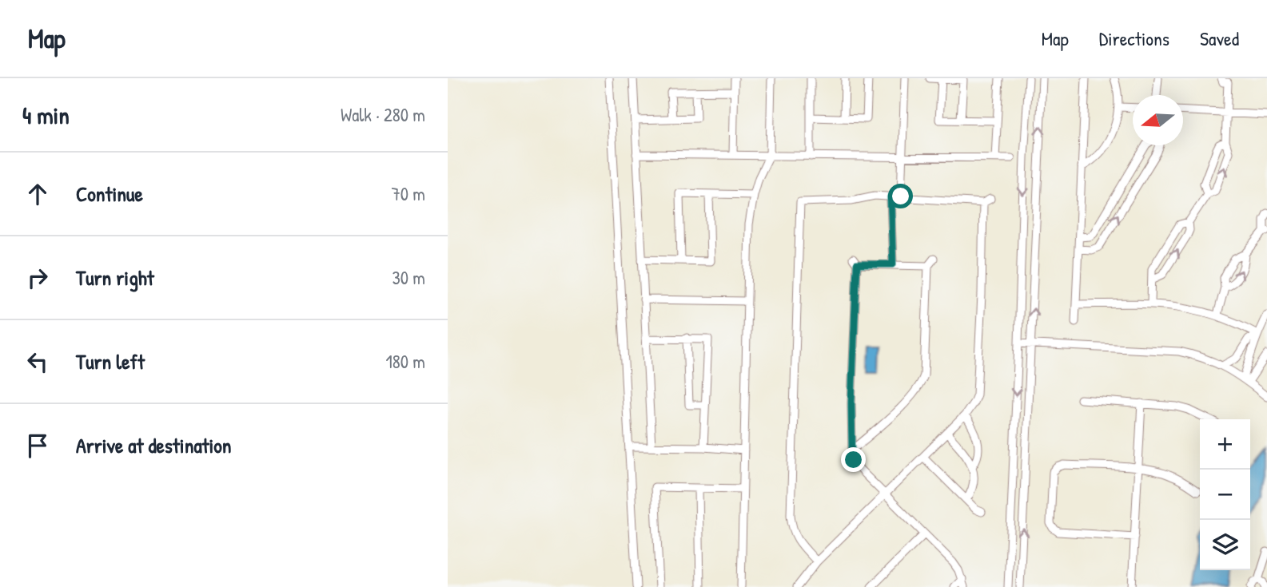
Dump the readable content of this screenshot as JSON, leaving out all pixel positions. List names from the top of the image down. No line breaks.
{"north":"left","page":{"header":"Map","nav":["Map","Directions","Saved"],"heading":["4 min","Walk · 280 m"],"list":[["Continue","70 m"],["Turn right","30 m"],["Turn left","180 m"],"Arrive at destination"],"map_buttons":["+","−"]}}
